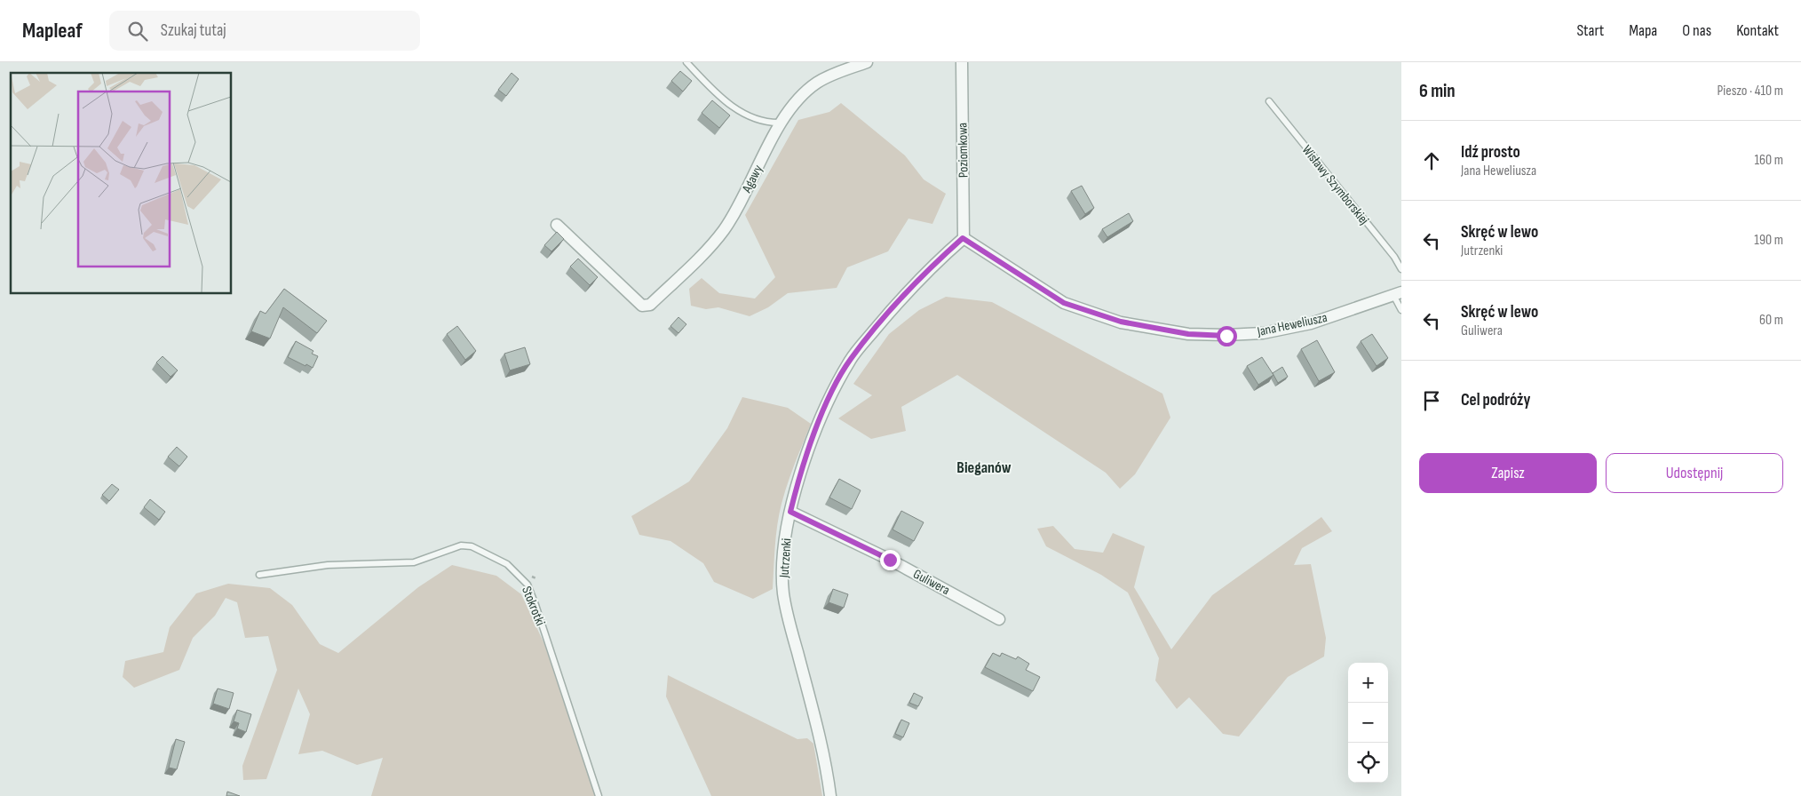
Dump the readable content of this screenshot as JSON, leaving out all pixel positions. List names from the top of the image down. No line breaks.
{"streets":{"street":["Poziomkowa","Agawy","Jana Heweliusza","Jutrzenki","Guliwera"],"lane":["Wisławy Szymborskiej","Stokrotki"]},"crossings":[["Poziomkowa","Jana Heweliusza"],["Poziomkowa","Jutrzenki"],["Jana Heweliusza","Jutrzenki"],["Jutrzenki","Guliwera"]],"districts":["Bieganów"],"page":{"header":"Mapleaf","search":"Szukaj tutaj","nav":["Start","Mapa","O nas","Kontakt"],"heading":["6 min","Pieszo · 410 m"],"list":[["Idź prosto","Jana Heweliusza","160 m"],["Skręć w lewo","Jutrzenki","190 m"],["Skręć w lewo","Guliwera","60 m"],"Cel podróży"],"buttons":["Zapisz","Udostępnij"],"map_buttons":["+","−"]}}
